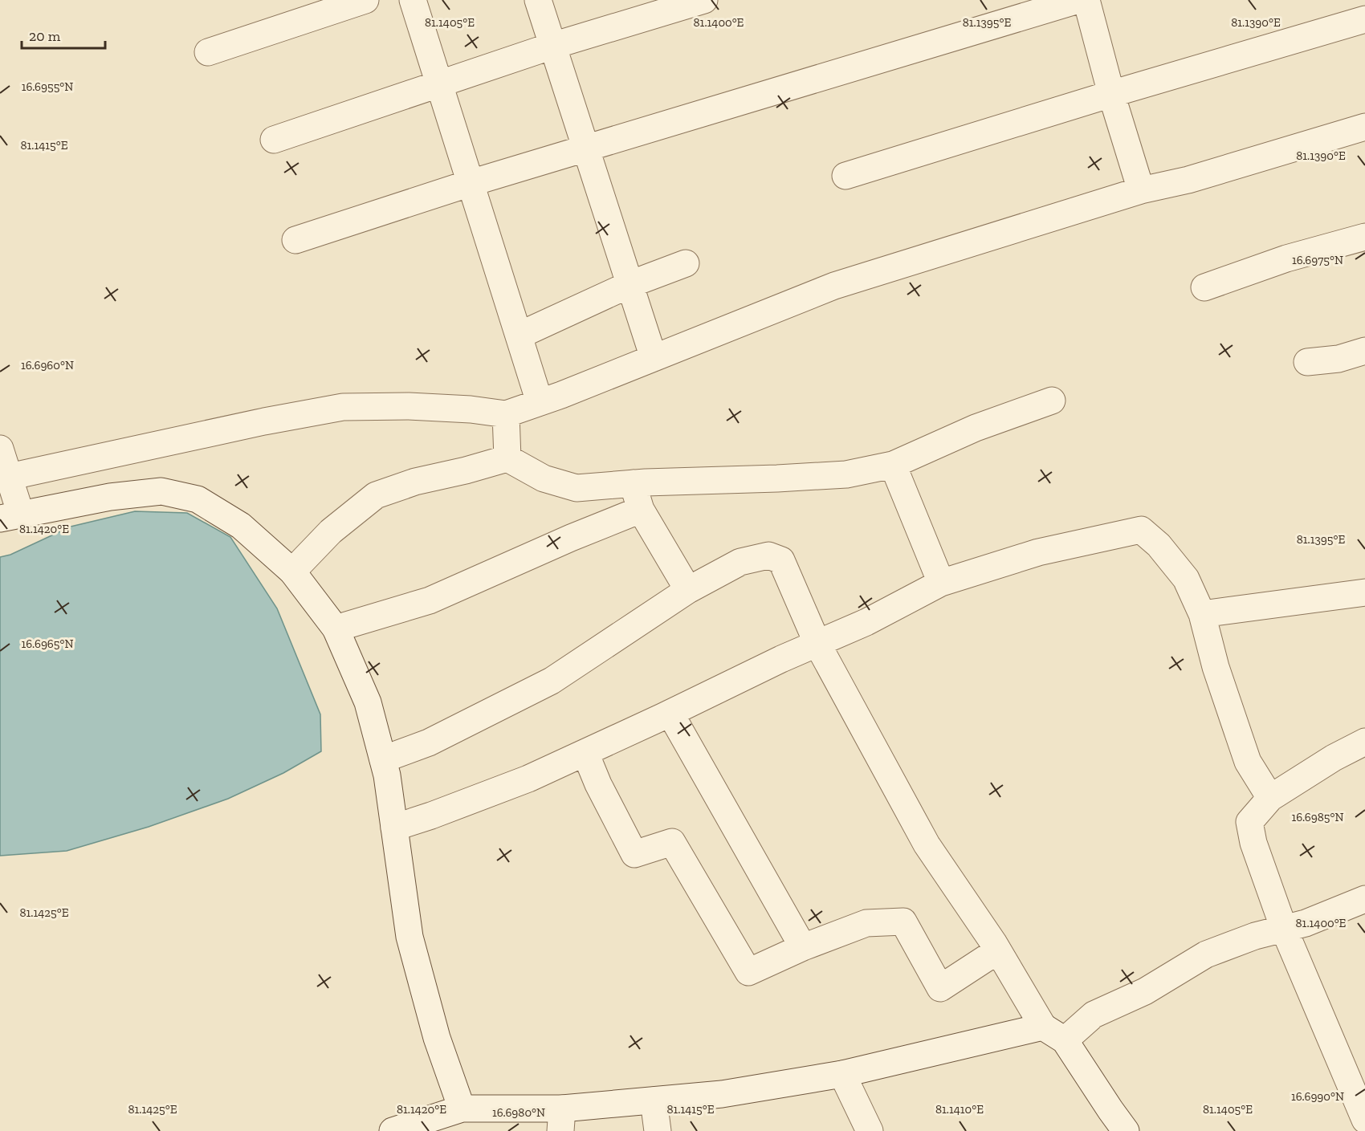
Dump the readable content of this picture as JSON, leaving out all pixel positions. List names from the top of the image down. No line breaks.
{"scale_bar":"20 m","coordinates":["81.1405°E","81.1400°E","81.1395°E","81.1390°E","16.6955°N","81.1415°E","16.6975°N","16.6960°N","81.1420°E","16.6965°N","16.6985°N","81.1425°E","16.6990°N","81.1410°E","16.6980°N"]}
